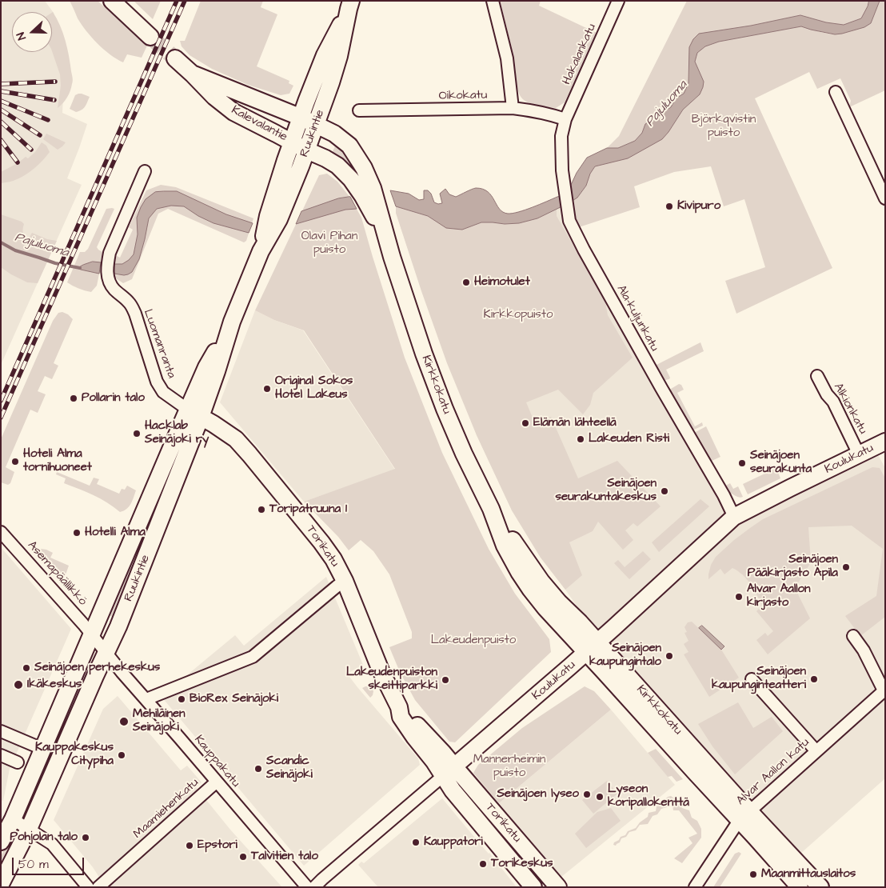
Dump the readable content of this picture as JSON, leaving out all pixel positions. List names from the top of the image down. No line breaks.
{"streets":{"main road":["Kalevalantie","Ruukintie","Kirkkokatu","Koulukatu","Torikatu"],"street":["Hakalankatu","Oikokatu","Ala-kuljunkatu","Luomanranta","Alkionkatu","Asemapäällikkö","Kauppakatu","Alvar Aallon katu","Maamiehenkatu"]},"crossings":[["Hakalankatu","Oikokatu"],["Hakalankatu","Ala-kuljunkatu"],["Oikokatu","Ala-kuljunkatu"],["Kalevalantie","Ruukintie"],["Kalevalantie","Kirkkokatu"],["Ruukintie","Luomanranta"],["Ruukintie","Kirkkokatu"],["Ruukintie","Torikatu"],["Ruukintie","Asemapäällikkö"],["Ruukintie","Kauppakatu"],["Ala-kuljunkatu","Koulukatu"],["Luomanranta","Torikatu"],["Kirkkokatu","Koulukatu"],["Kirkkokatu","Alvar Aallon katu"],["Alkionkatu","Koulukatu"],["Koulukatu","Torikatu"],["Asemapäällikkö","Kauppakatu"],["Kauppakatu","Maamiehenkatu"]],"water":["Pajuluoma"],"parks":["Björkqvistin puisto","Olavi Pihan puisto","Kirkkopuisto","Lakeudenpuisto","Mannerheimin puisto"],"places":["Kivipuro","Heimotulet","Original Sokos Hotel Lakeus","Pollarin talo","Elämän lähteellä","Hacklab Seinäjoki ry","Lakeuden Risti","Hoteli Alma tornihuoneet","Seinäjoen seurakunta","Seinäjoen seurakuntakeskus","Toripatruuna 1","Hotelli Alma","Seinäjoen Pääkirjasto Apila","Alvar Aallon kirjasto","Seinäjoen kaupungintalo","Seinäjoen perhekeskus","Seinäjoen kaupunginteatteri","Lakeudenpuiston skeittiparkki","Ikäkeskus","BioRex Seinäjoki","Mehiläinen Seinäjoki","Kauppakeskus Citypiha","Scandic Seinäjoki","Seinäjoen lyseo","Lyseon koripallokenttä","Pohjolan talo","Kauppatori","Epstori","Talvitien talo","Torikeskus","Maanmittauslaitos"],"scale_bar":"50 m","north":"left"}
